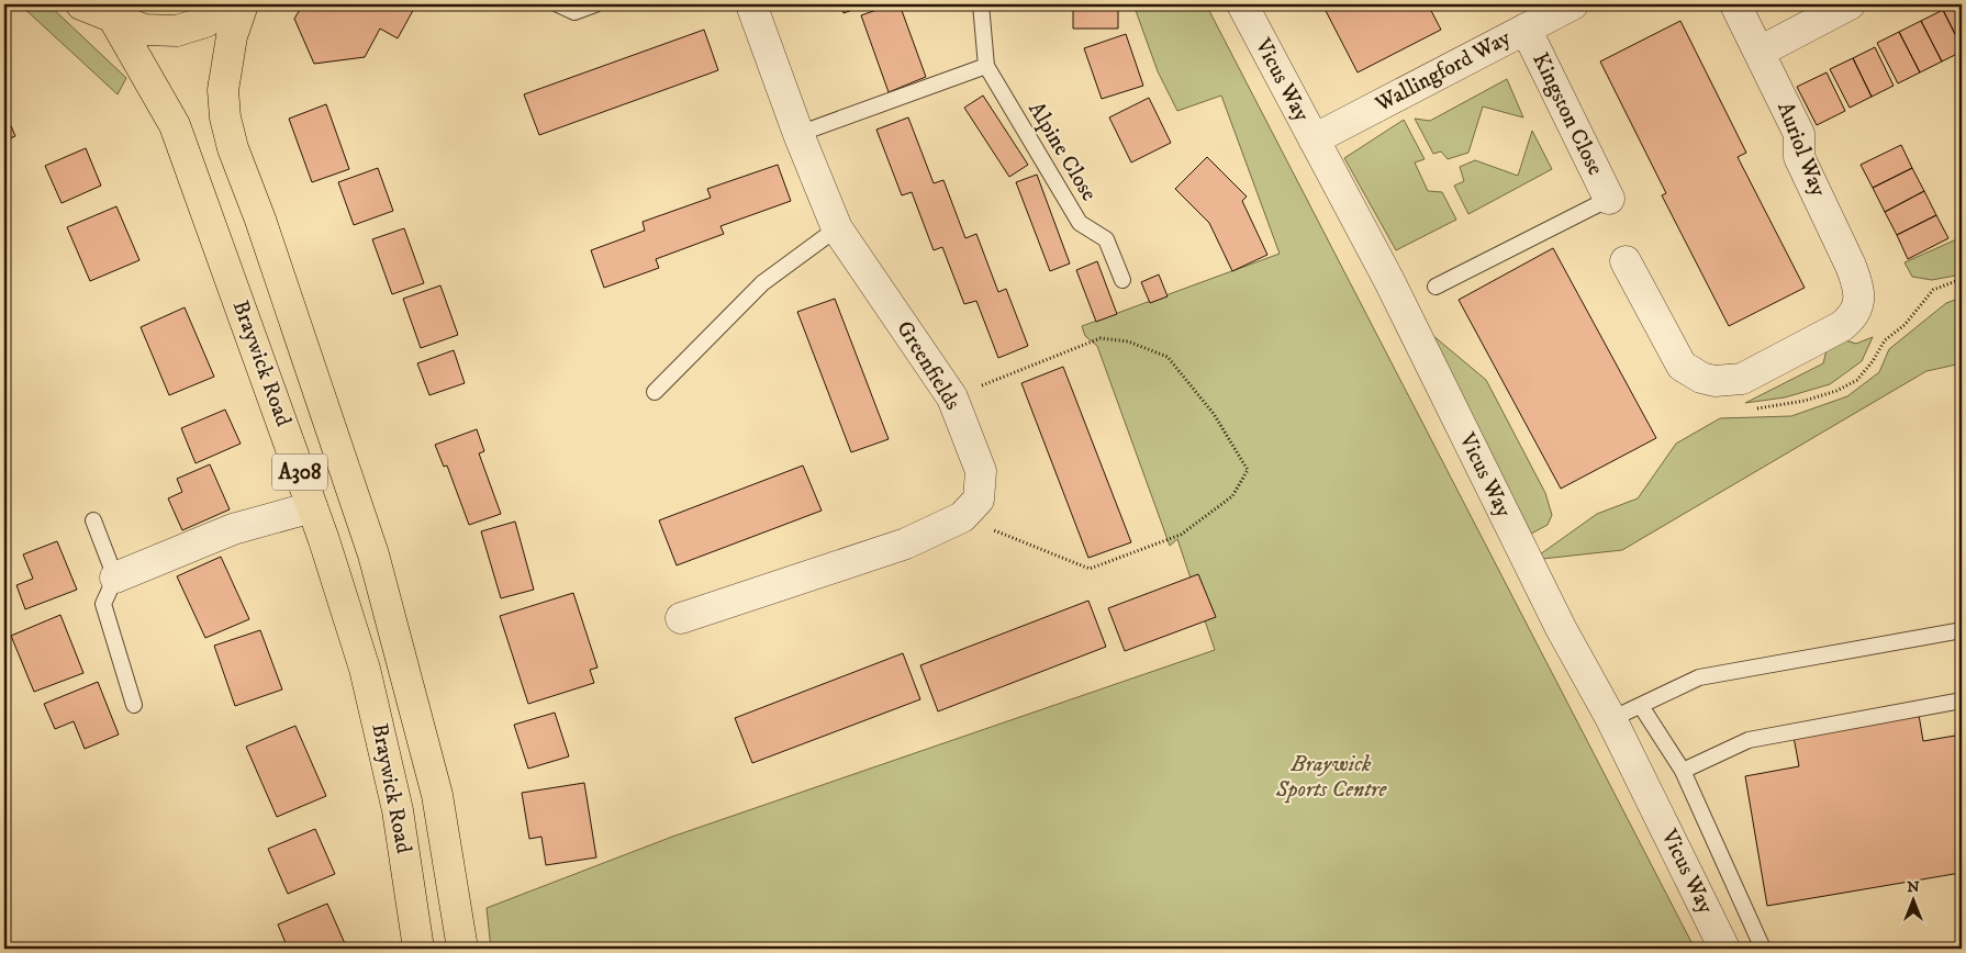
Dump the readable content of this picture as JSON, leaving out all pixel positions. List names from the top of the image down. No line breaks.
{"streets":{"main road":["Braywick Road","A308"],"street":["Wallingford Way","Vicus Way","Kingston Close","Auriol Way","Greenfields"],"lane":["Alpine Close"]},"crossings":[["Wallingford Way","Vicus Way"],["Wallingford Way","Kingston Close"]],"parks":["Braywick Sports Centre"],"north":"top"}
